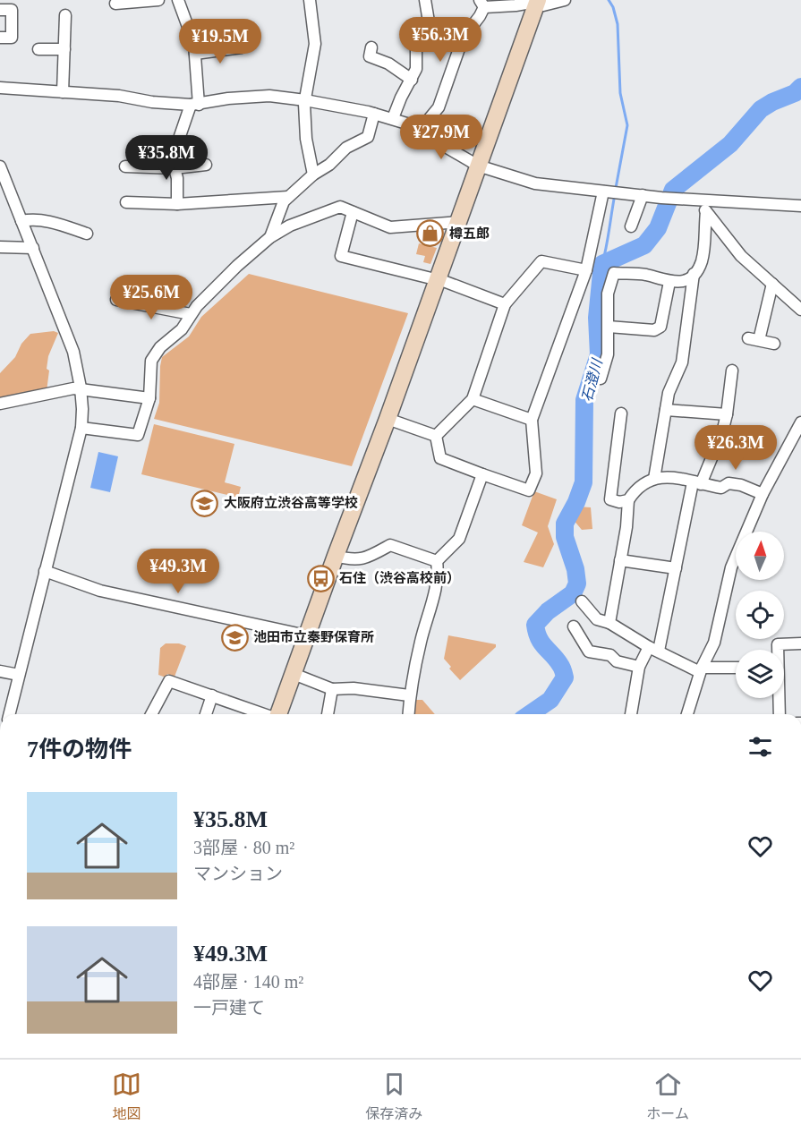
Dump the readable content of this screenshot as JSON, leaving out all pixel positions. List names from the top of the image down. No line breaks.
{"water":["石澄川"],"places":{"shop":["樽五郎"],"school or university":["大阪府立渋谷高等学校","池田市立秦野保育所"],"bus stop":["石住（渋谷高校前）"]},"north":"top","page":{"price":["¥56.3M","¥19.5M","¥27.9M","¥35.8M","¥25.6M","¥26.3M","¥49.3M"],"heading":"7件の物件","list":[{"name":"¥35.8M","note":"3部屋 · 80 m² · マンション"},{"name":"¥49.3M","note":"4部屋 · 140 m² · 一戸建て"}],"tabs":["地図","保存済み","ホーム"]}}
